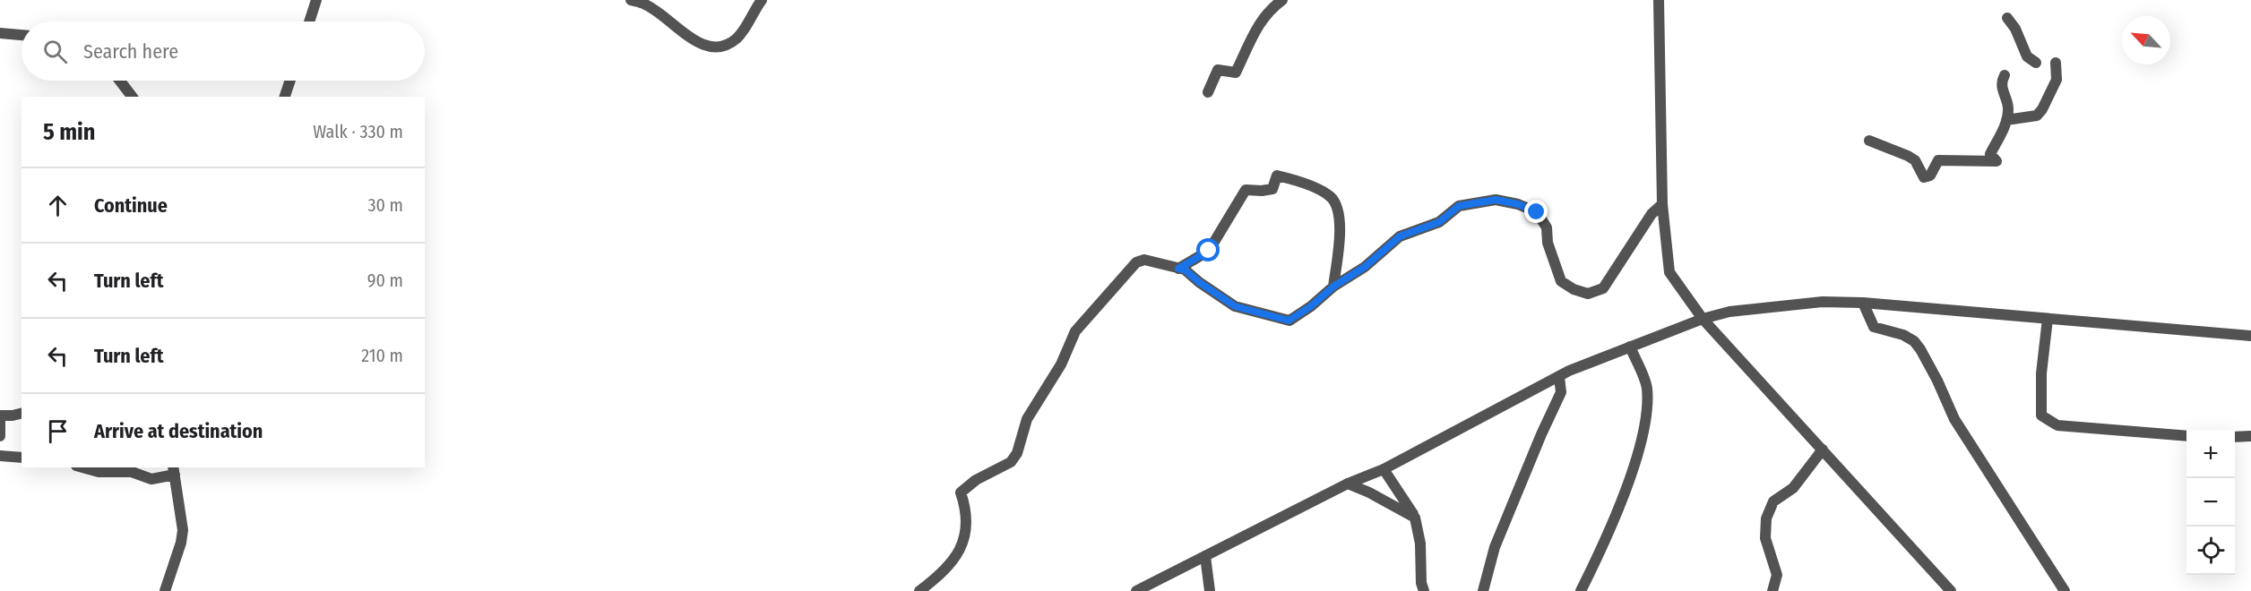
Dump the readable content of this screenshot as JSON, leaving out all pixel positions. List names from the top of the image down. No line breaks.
{"north":"top left","page":{"search":"Search here","heading":["5 min","Walk · 330 m"],"list":[["Continue","30 m"],["Turn left","90 m"],["Turn left","210 m"],"Arrive at destination"],"map_buttons":["+","−"]}}
